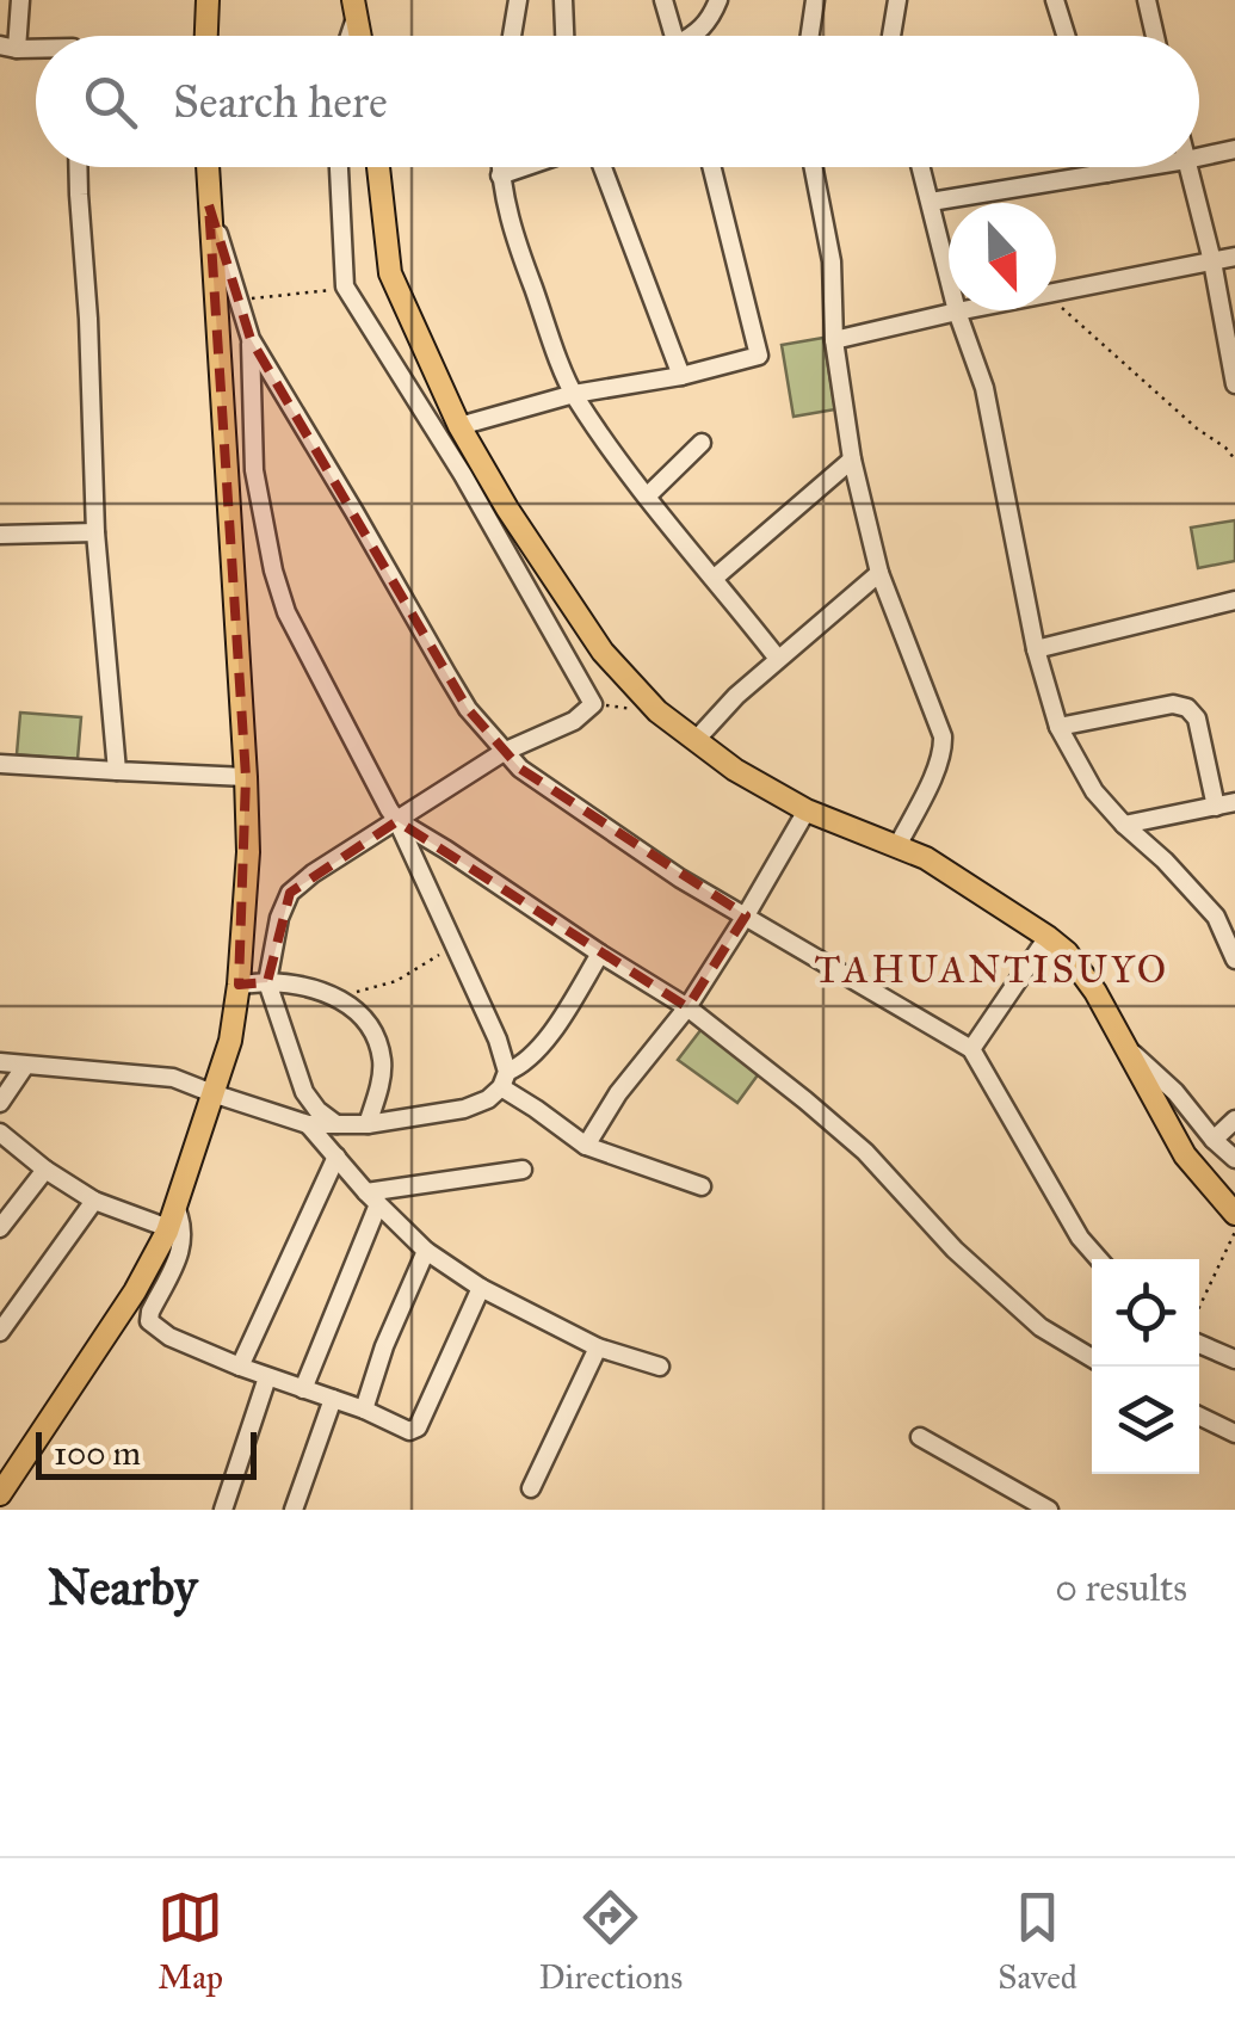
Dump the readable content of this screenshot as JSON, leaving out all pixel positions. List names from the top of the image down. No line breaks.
{"districts":["TAHUANTISUYO"],"scale_bar":"100 m","north":"bottom","page":{"search":"Search here","scale":"100 m","heading":["Nearby","0 results"],"nav":["Map","Directions","Saved"]}}
